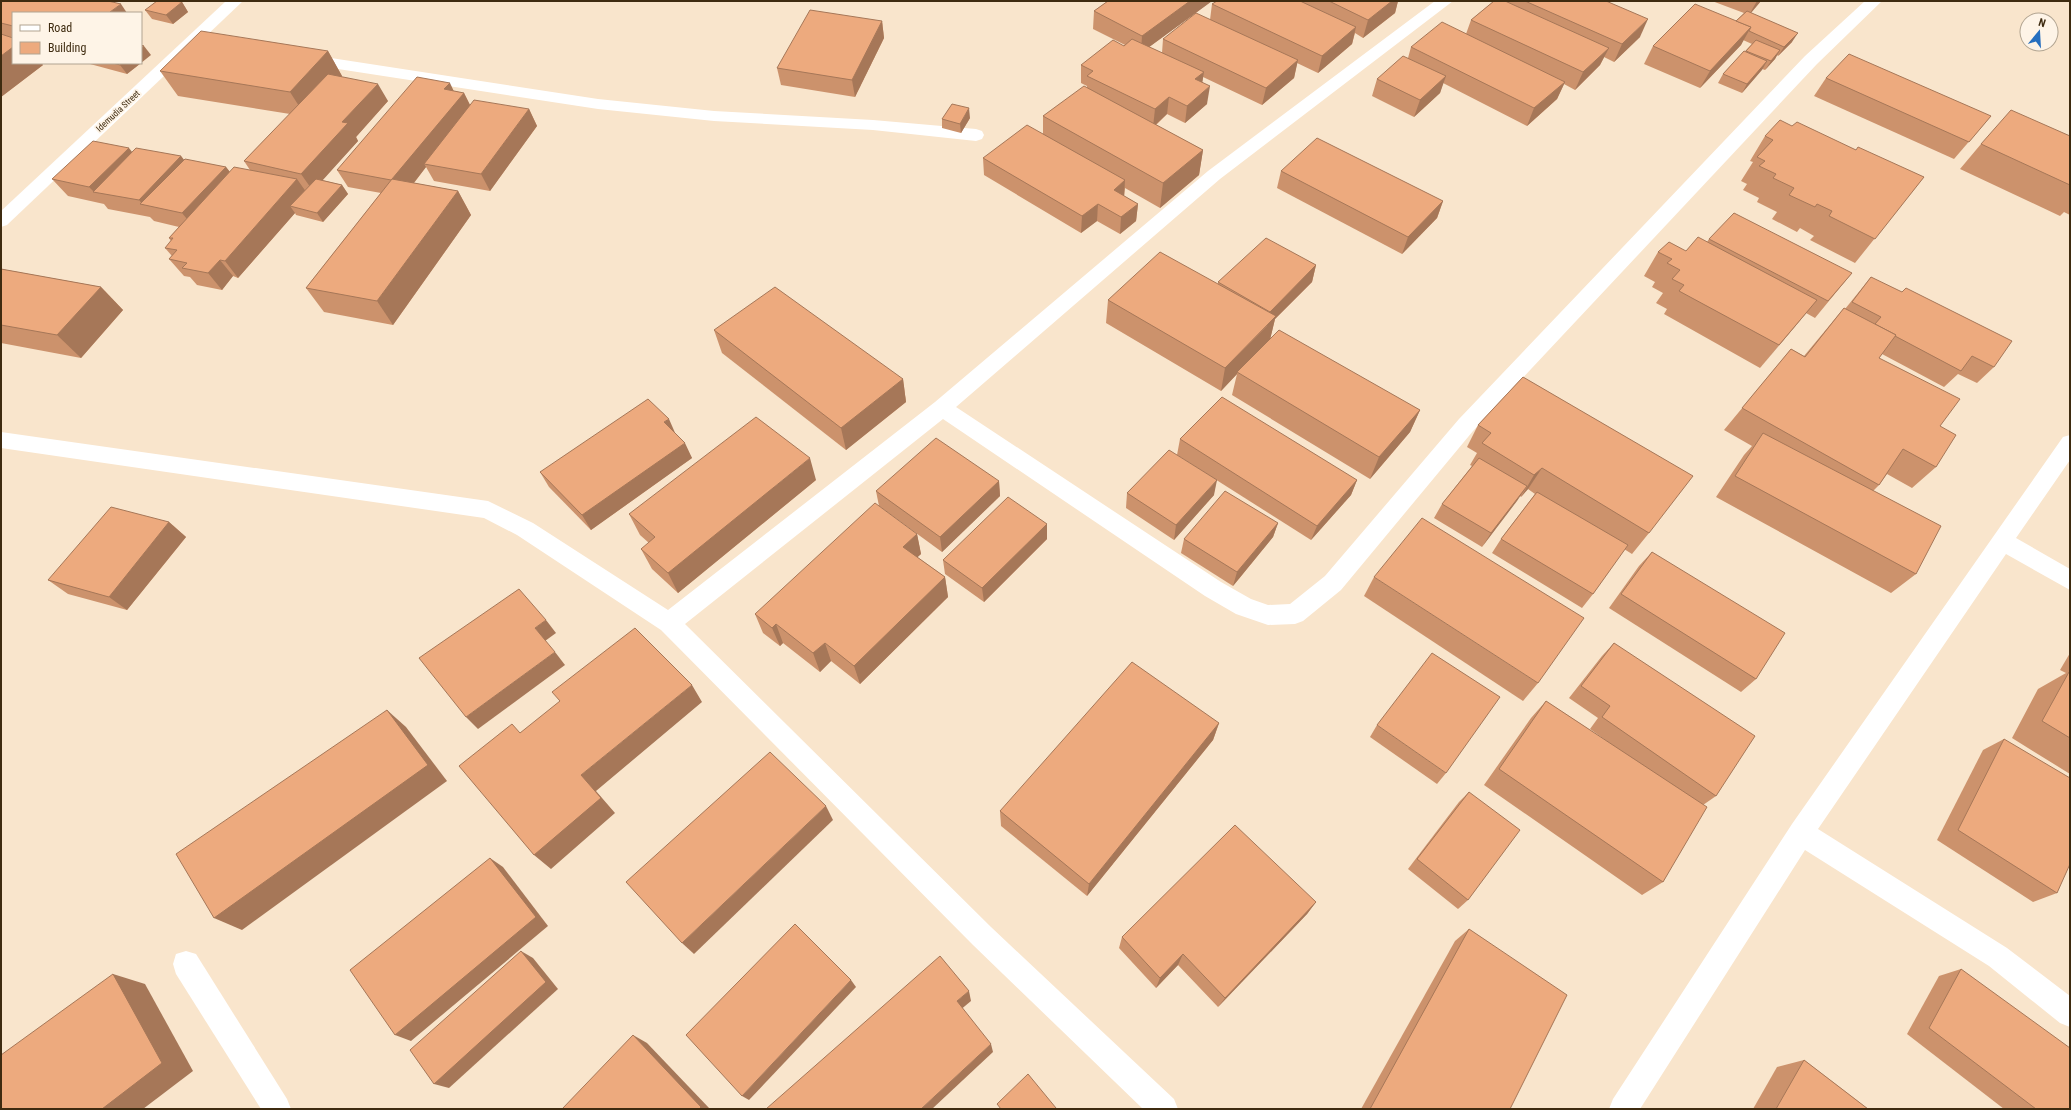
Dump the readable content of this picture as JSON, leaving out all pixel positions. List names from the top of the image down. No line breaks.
{"streets":{"street":["Idemudia Street"]},"legend":["Road","Building"],"north":"top"}
